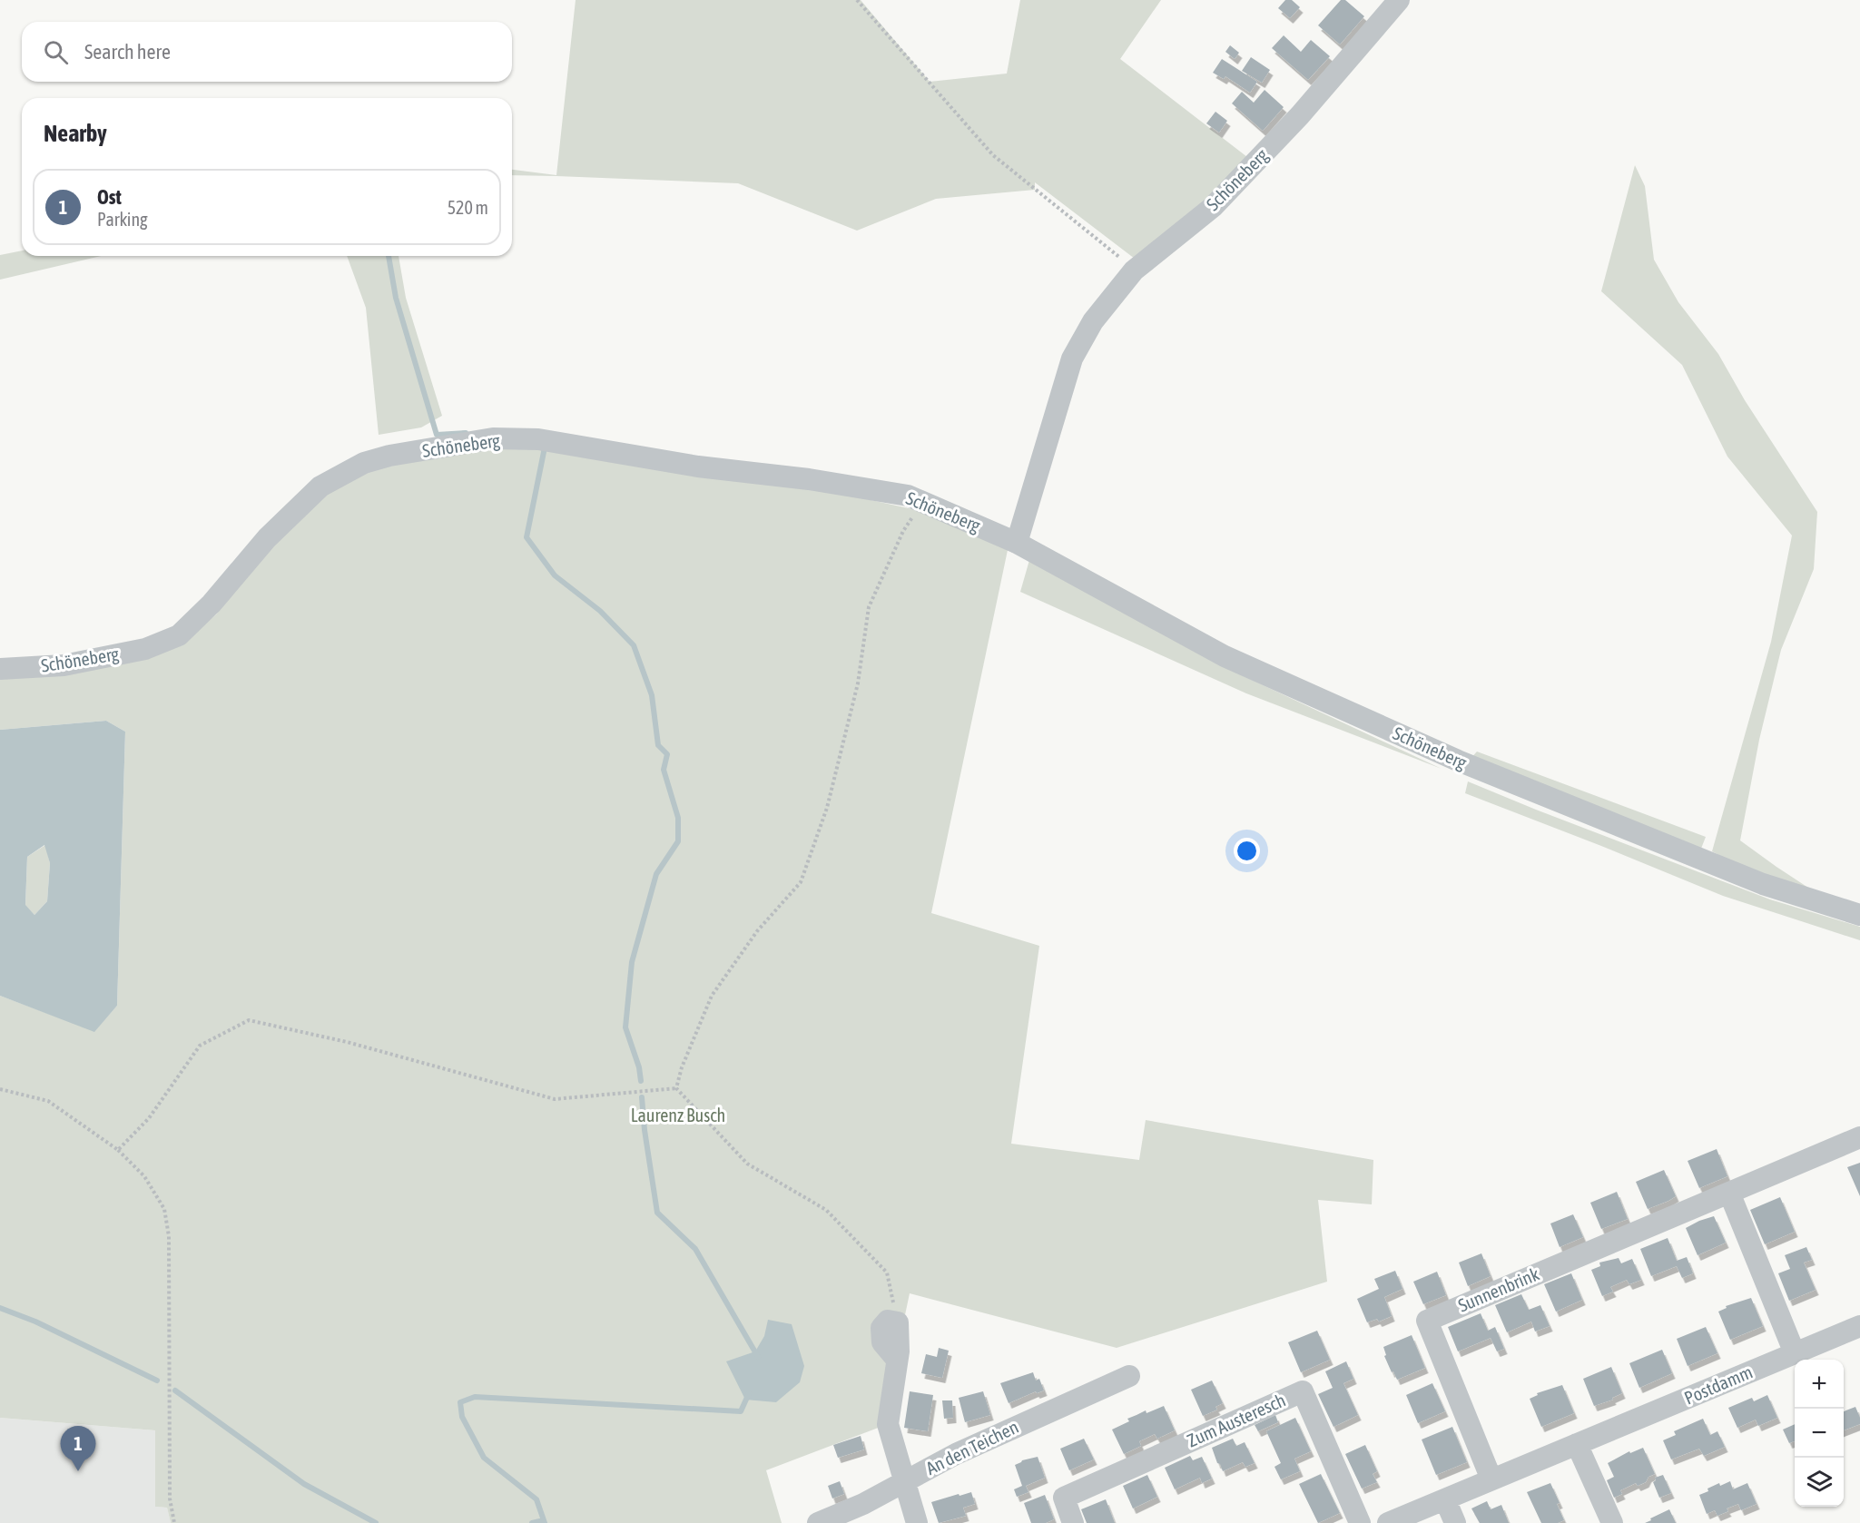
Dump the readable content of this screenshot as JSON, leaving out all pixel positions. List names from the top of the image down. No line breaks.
{"streets":{"street":["Schöneberg","Sunnenbrink","Postdamm","Zum Austeresch","An den Teichen"]},"crossings":[["Sunnenbrink","Postdamm"]],"parks":["Laurenz Busch"],"page":{"search":"Search here","heading":"Nearby","list":[{"mark":"1","name":"Ost","note":"Parking","value":"520 m"}],"map_buttons":["+","−"],"pins":"1"}}
